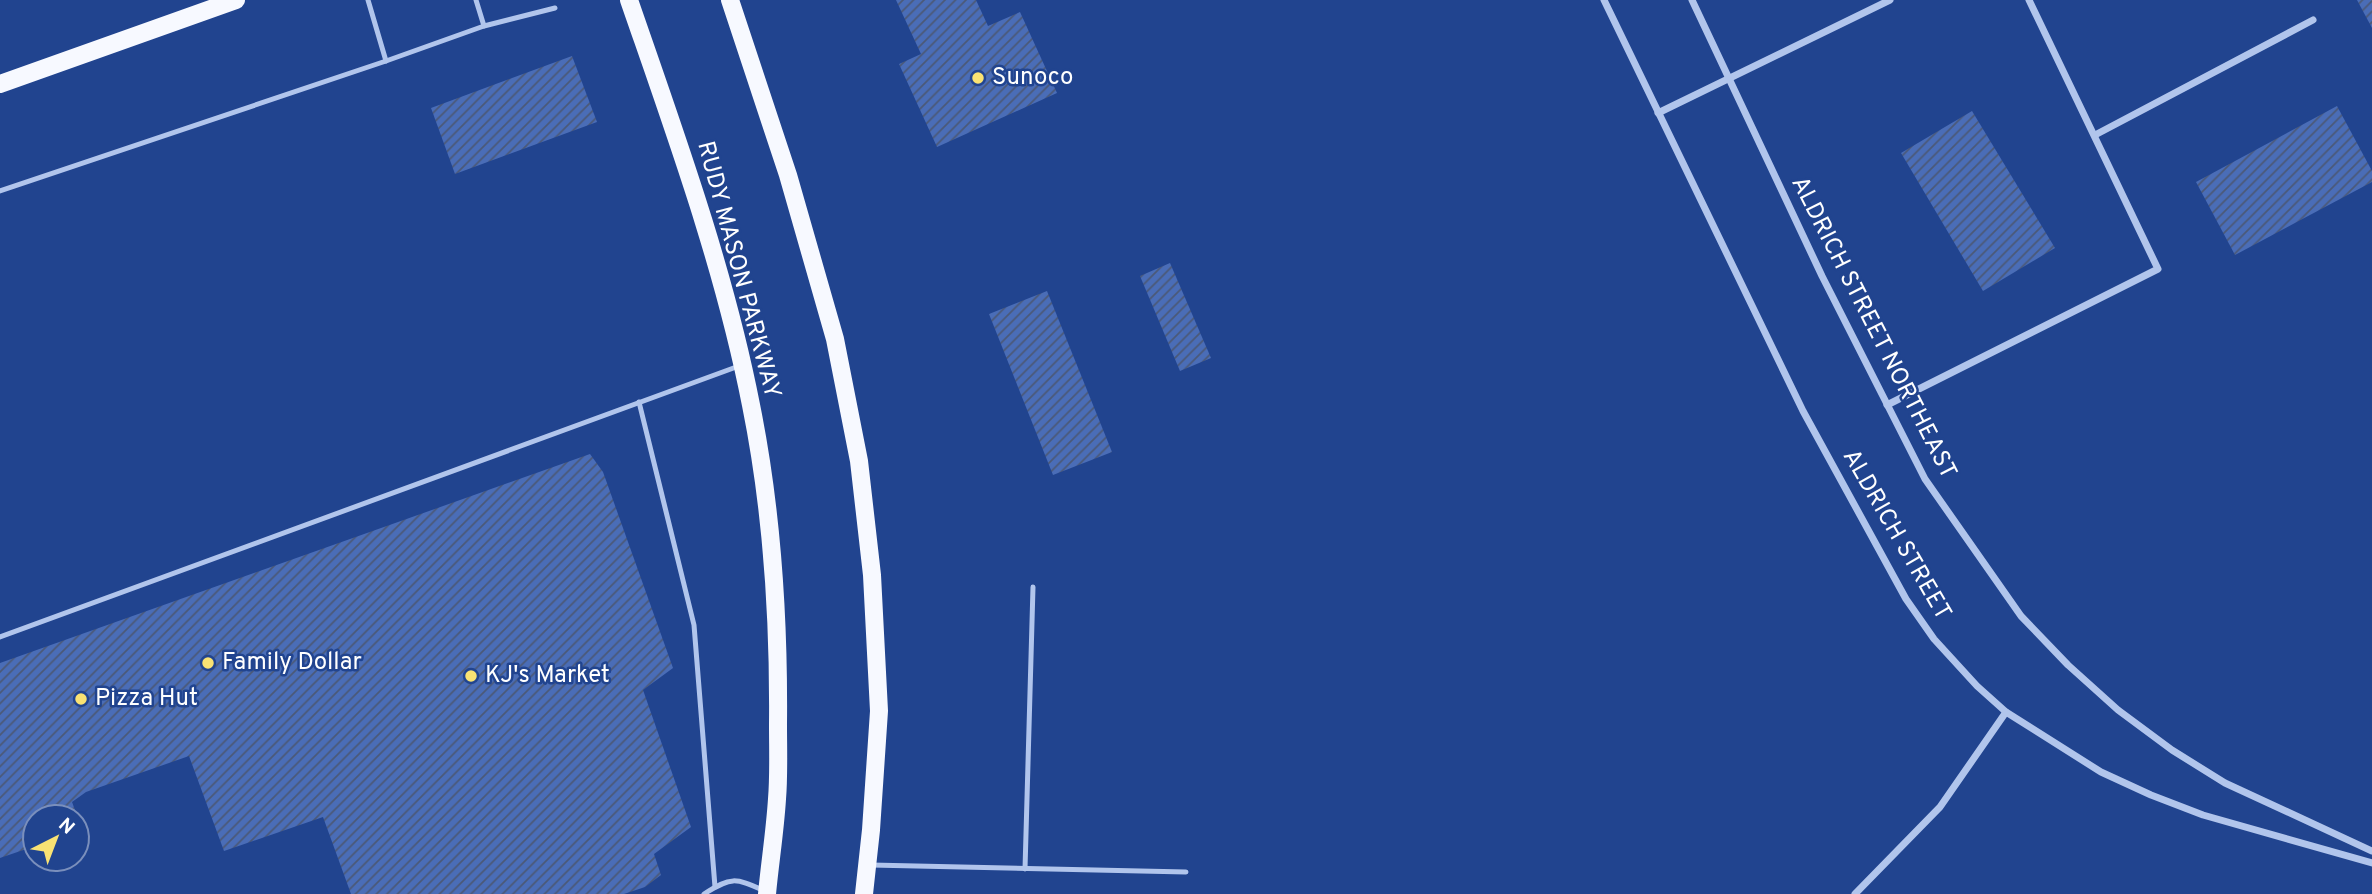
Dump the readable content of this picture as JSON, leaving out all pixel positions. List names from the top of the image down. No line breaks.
{"streets":{"main road":["RUDY MASON PARKWAY"],"street":["ALDRICH STREET NORTHEAST","ALDRICH STREET"]},"places":["Sunoco","Family Dollar","KJ's Market","Pizza Hut"],"north":"top right"}
